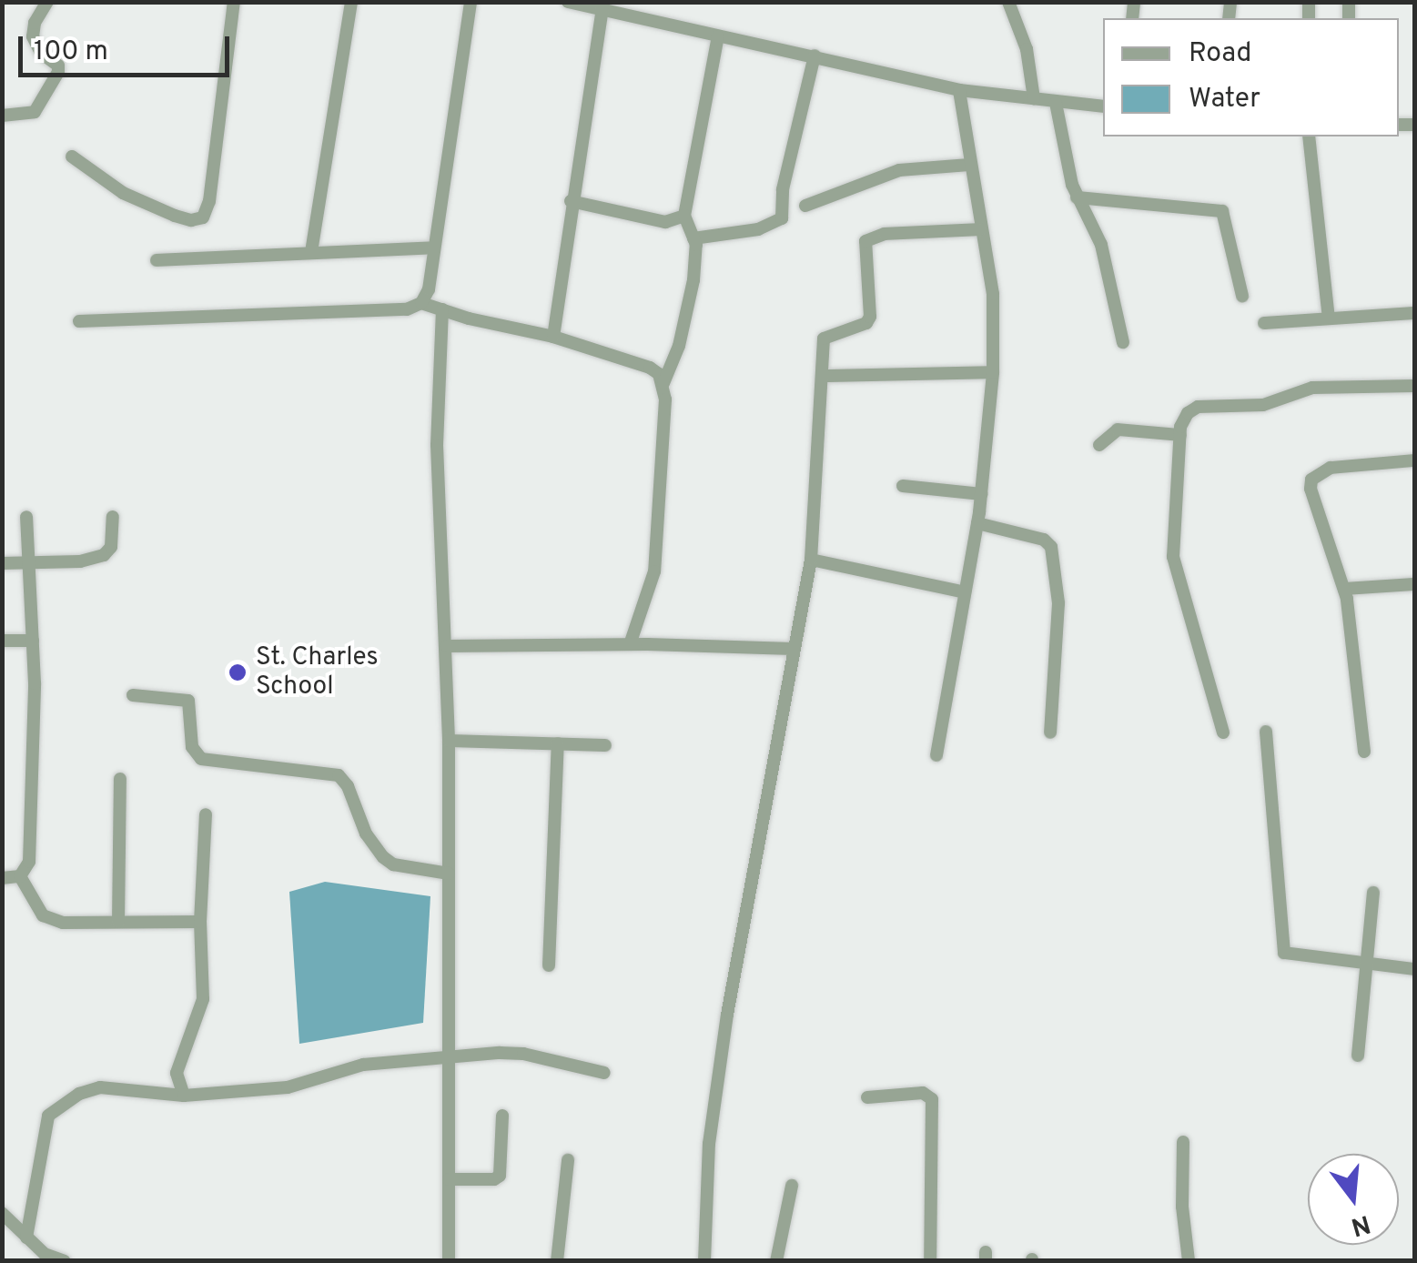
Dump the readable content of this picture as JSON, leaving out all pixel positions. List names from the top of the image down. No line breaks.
{"places":["St. Charles School"],"legend":["Road","Water"],"scale_bar":"100 m","north":"bottom"}
